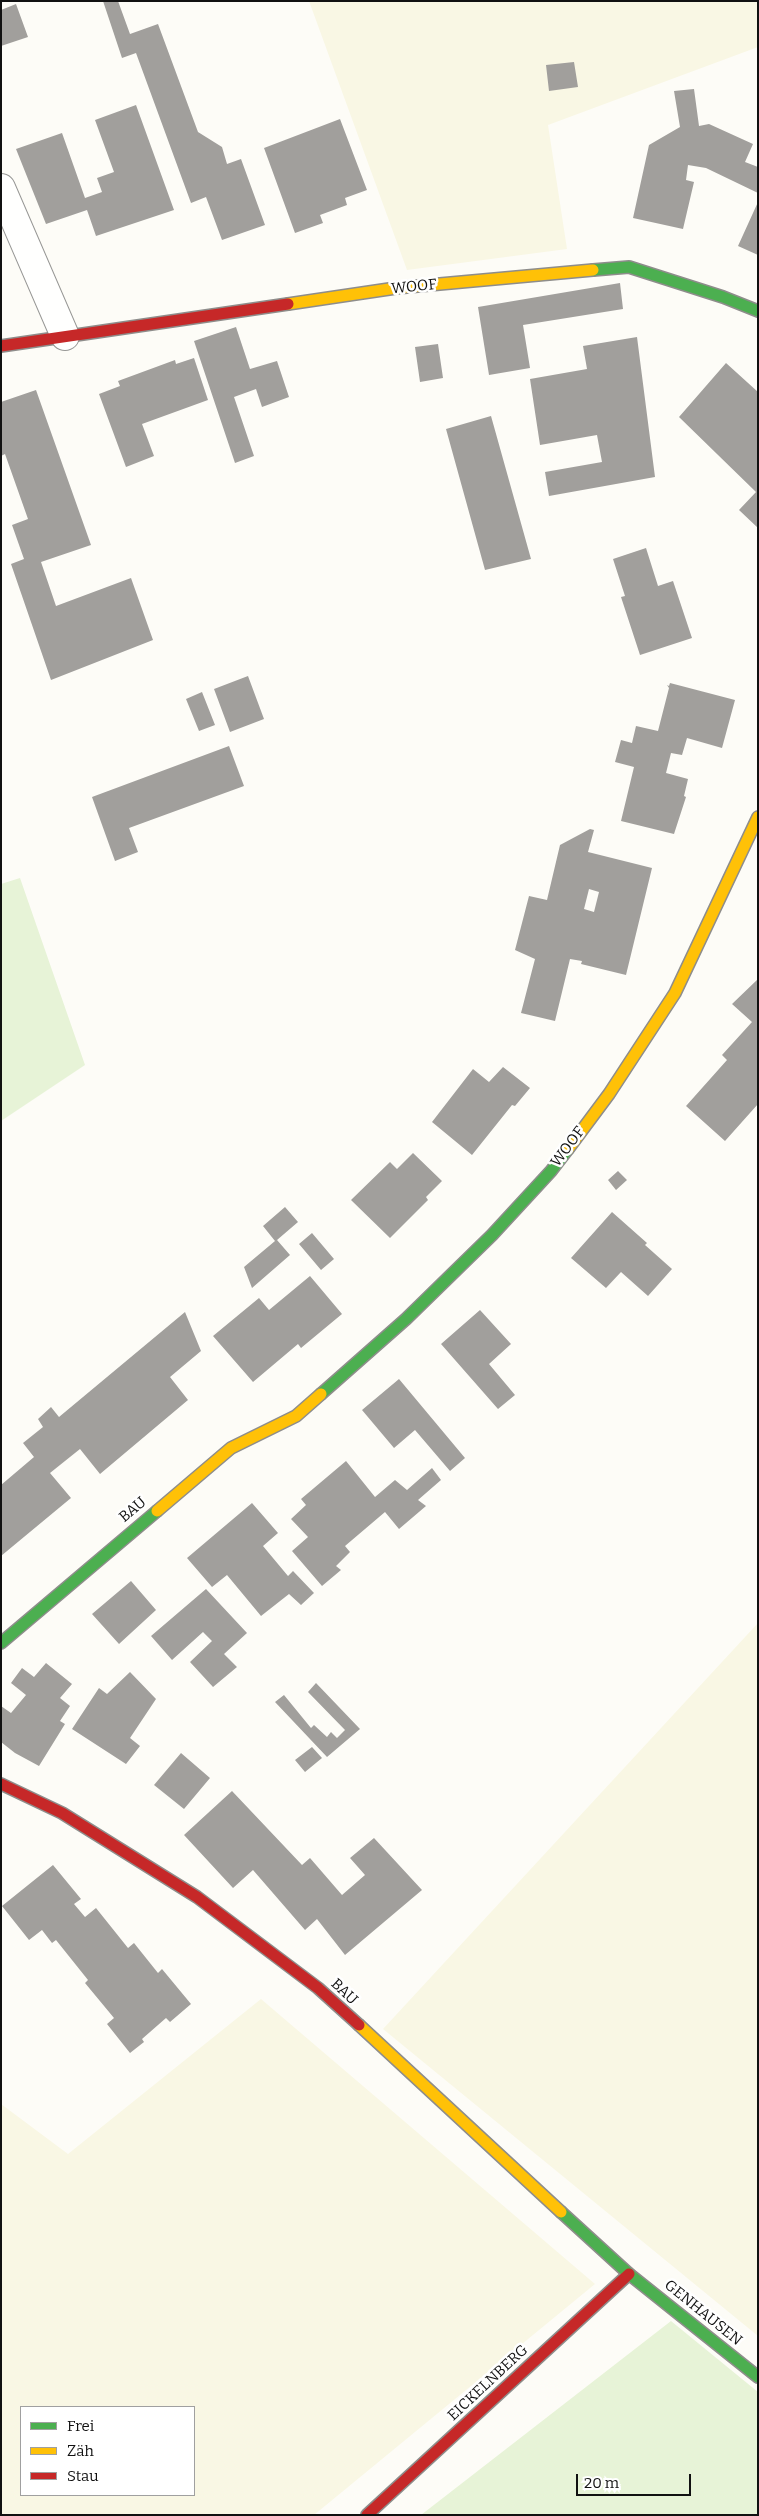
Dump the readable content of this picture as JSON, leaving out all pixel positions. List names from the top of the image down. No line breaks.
{"streets":{"street":["WOOF","BAU","GENHAUSEN","EICKELNBERG"]},"crossings":[["WOOF","BAU"],["BAU","GENHAUSEN"],["BAU","EICKELNBERG"],["GENHAUSEN","EICKELNBERG"]],"legend":["Frei","Zäh","Stau"],"scale_bar":"20 m"}
